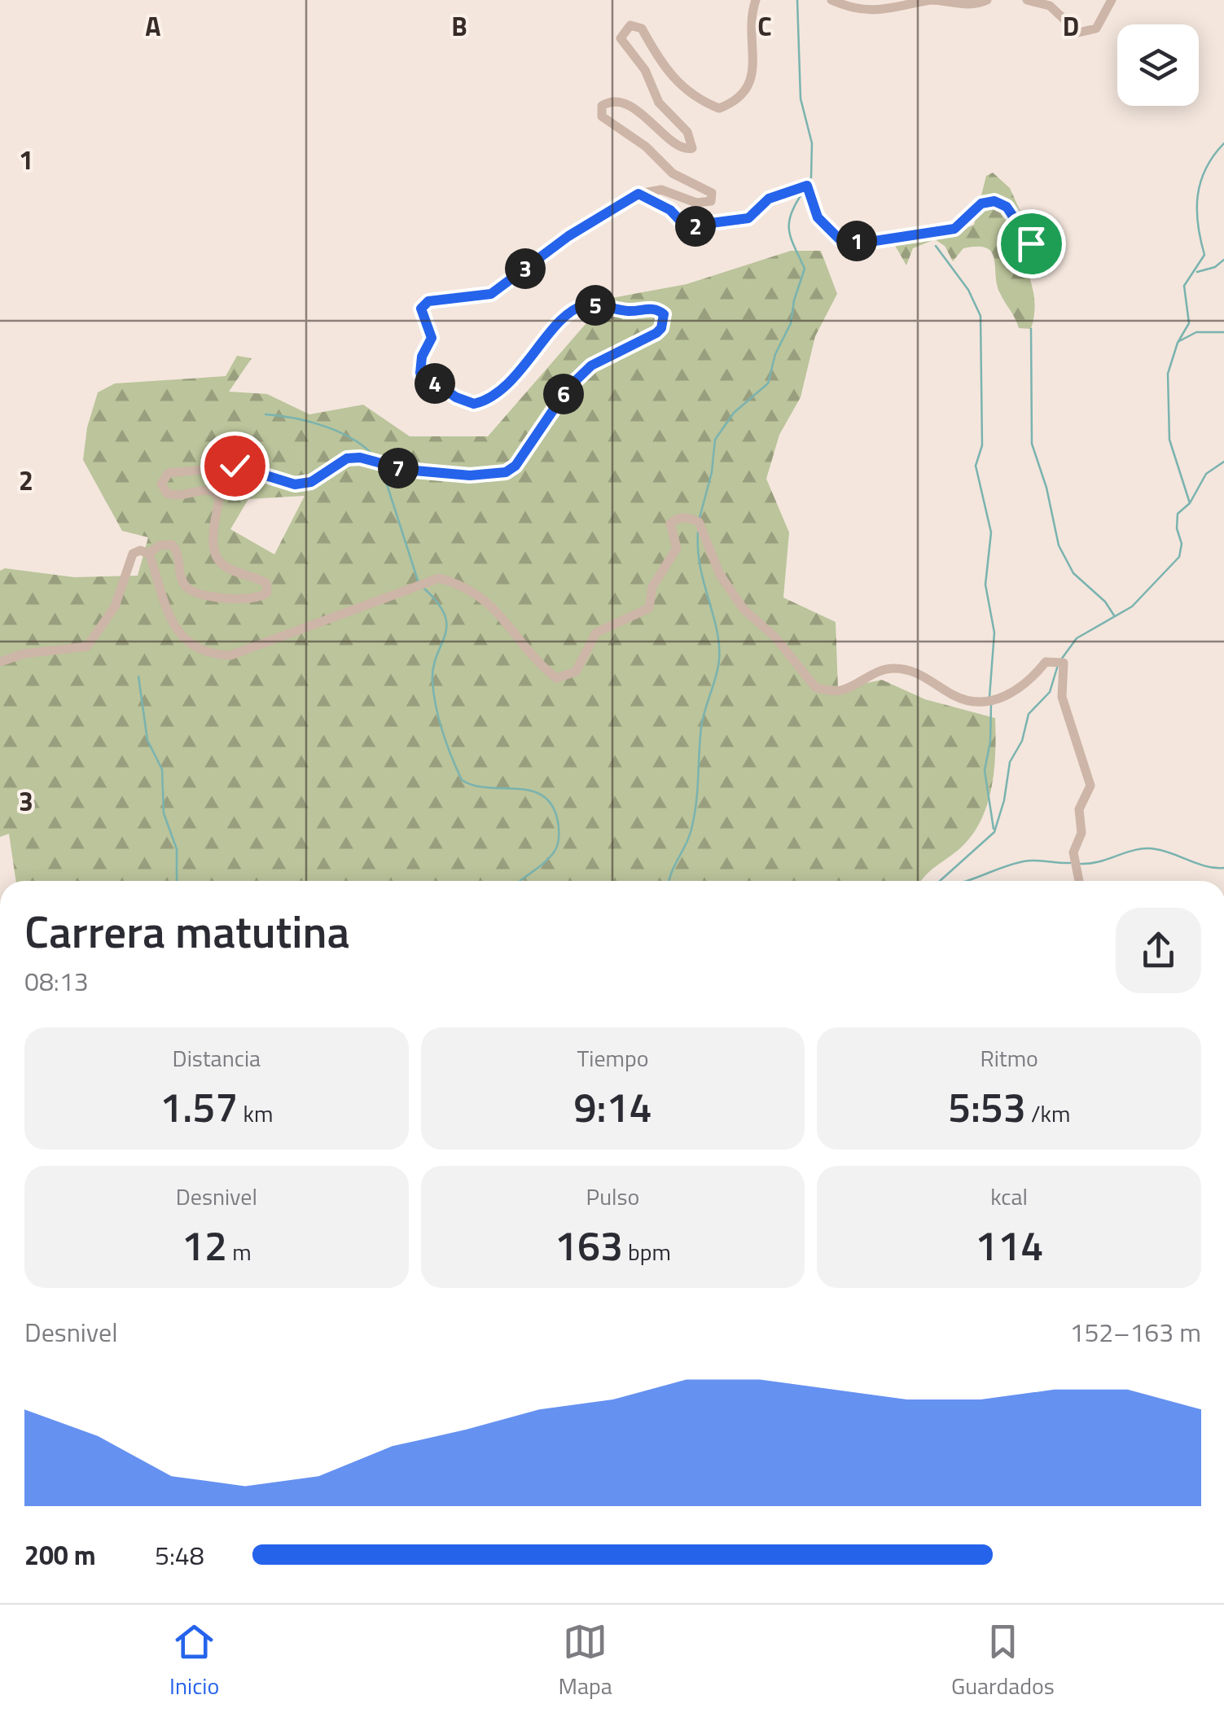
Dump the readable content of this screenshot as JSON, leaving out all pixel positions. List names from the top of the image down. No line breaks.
{"page":{"pins":["2","1","3","5","4","6","7"],"heading":["Carrera matutina","08:13"],"stats":[["Distancia","1.57 km"],["Tiempo","9:14"],["Ritmo","5:53 /km"],["Desnivel","12 m"],["Pulso","163 bpm"],["kcal","114"]],"chart":["Desnivel","152–163 m"],"list":[{"name":"200 m","note":"5:48"}],"tabs":["Inicio","Mapa","Guardados"]},"grid":{"columns":["A","B","C","D"],"rows":["1","2","3"]}}
